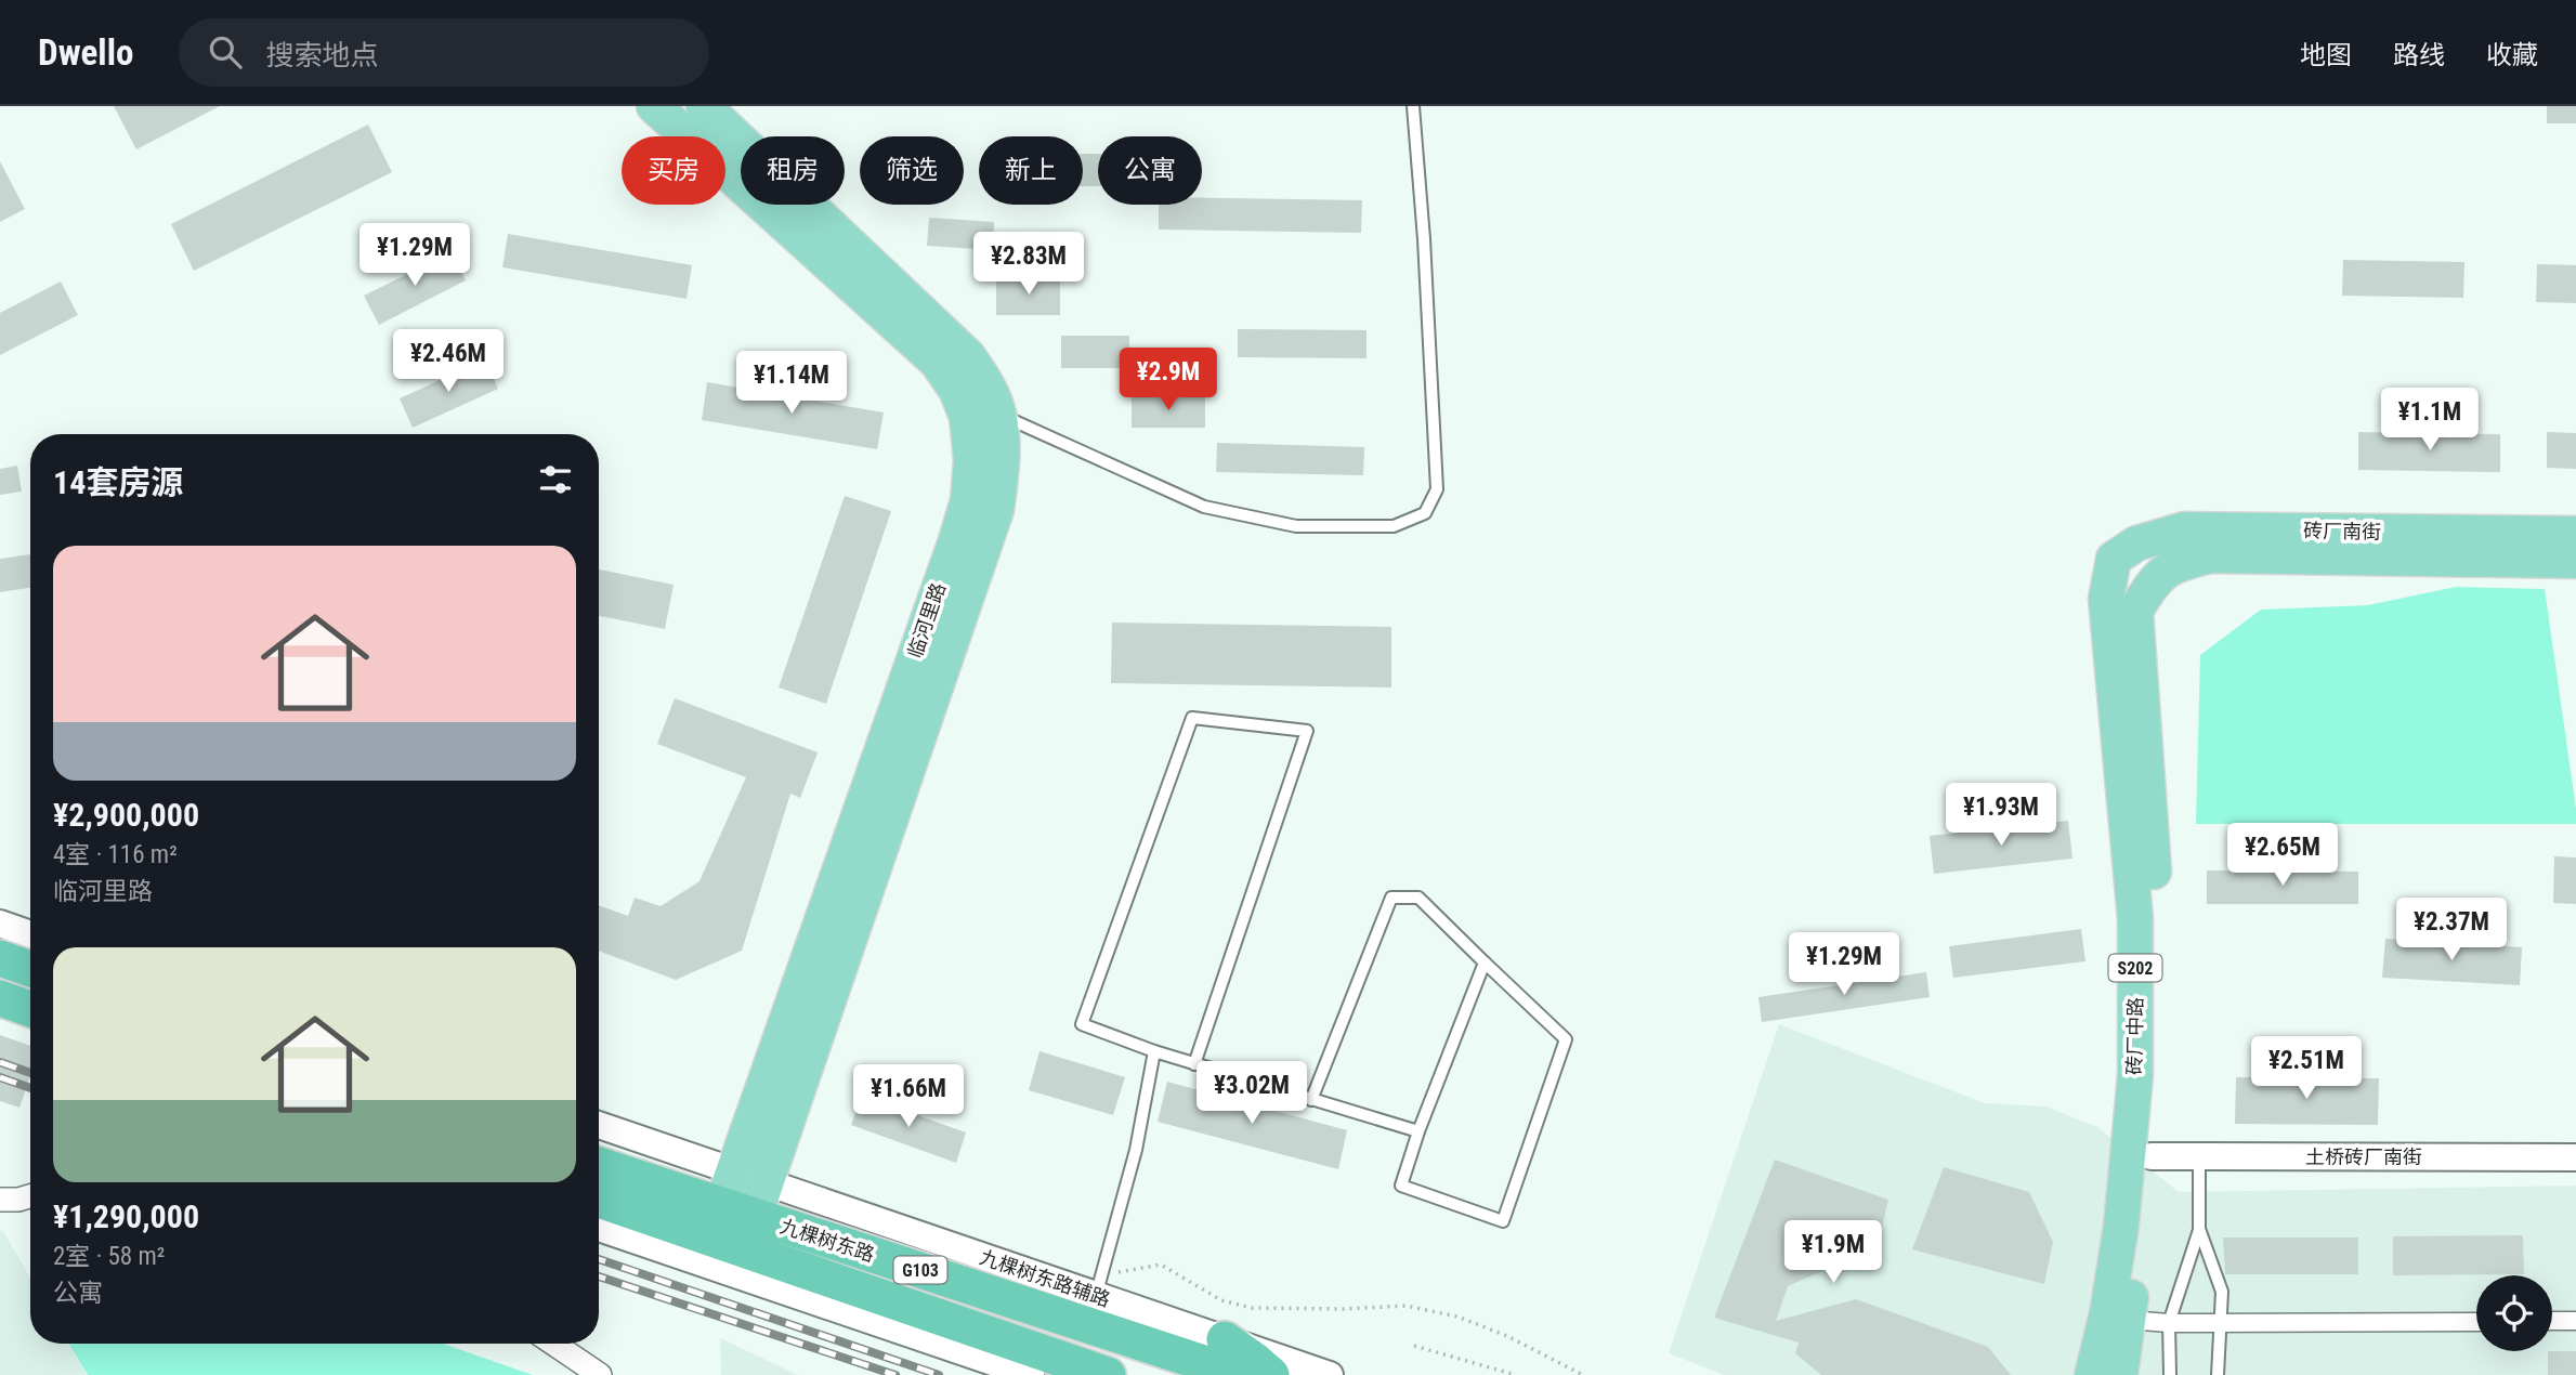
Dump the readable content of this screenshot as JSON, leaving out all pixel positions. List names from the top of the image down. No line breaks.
{"streets":{"highway":["九棵树东路","G103"],"main road":["砖厂南街","临河里路","S202","砖厂中路"],"street":["土桥砖厂南街","九棵树东路辅路"]},"crossings":[["砖厂南街","砖厂中路"],["临河里路","九棵树东路"],["临河里路","九棵树东路辅路"],["砖厂中路","土桥砖厂南街"],["九棵树东路","九棵树东路辅路"]],"page":{"header":"Dwello","search":"搜索地点","nav":["地图","路线","收藏"],"chip":["买房","租房","筛选","新上","公寓"],"price":["¥1.29M","¥2.83M","¥2.46M","¥2.9M","¥1.14M","¥1.1M","¥1.93M","¥2.65M","¥2.37M","¥1.29M","¥2.51M","¥3.02M","¥1.66M","¥1.9M"],"heading":"14套房源","list":[{"name":"¥2,900,000","note":"4室 · 116 m² · 临河里路"},{"name":"¥1,290,000","note":"2室 · 58 m² · 公寓"}]}}
